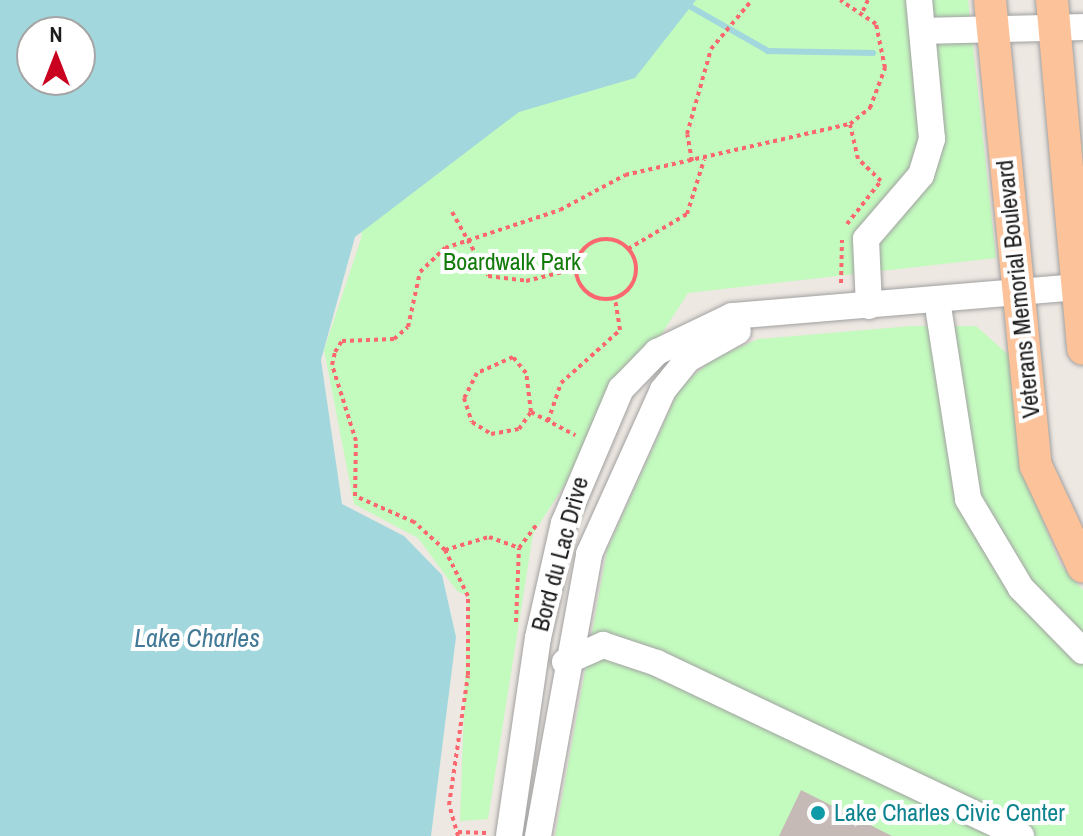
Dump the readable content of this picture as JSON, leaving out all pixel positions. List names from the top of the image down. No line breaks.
{"streets":{"main road":["Veterans Memorial Boulevard"],"street":["Bord du Lac Drive"]},"crossings":[["Veterans Memorial Boulevard","Bord du Lac Drive"]],"water":["Lake Charles"],"parks":["Boardwalk Park"],"places":["Lake Charles Civic Center"],"north":"top"}
